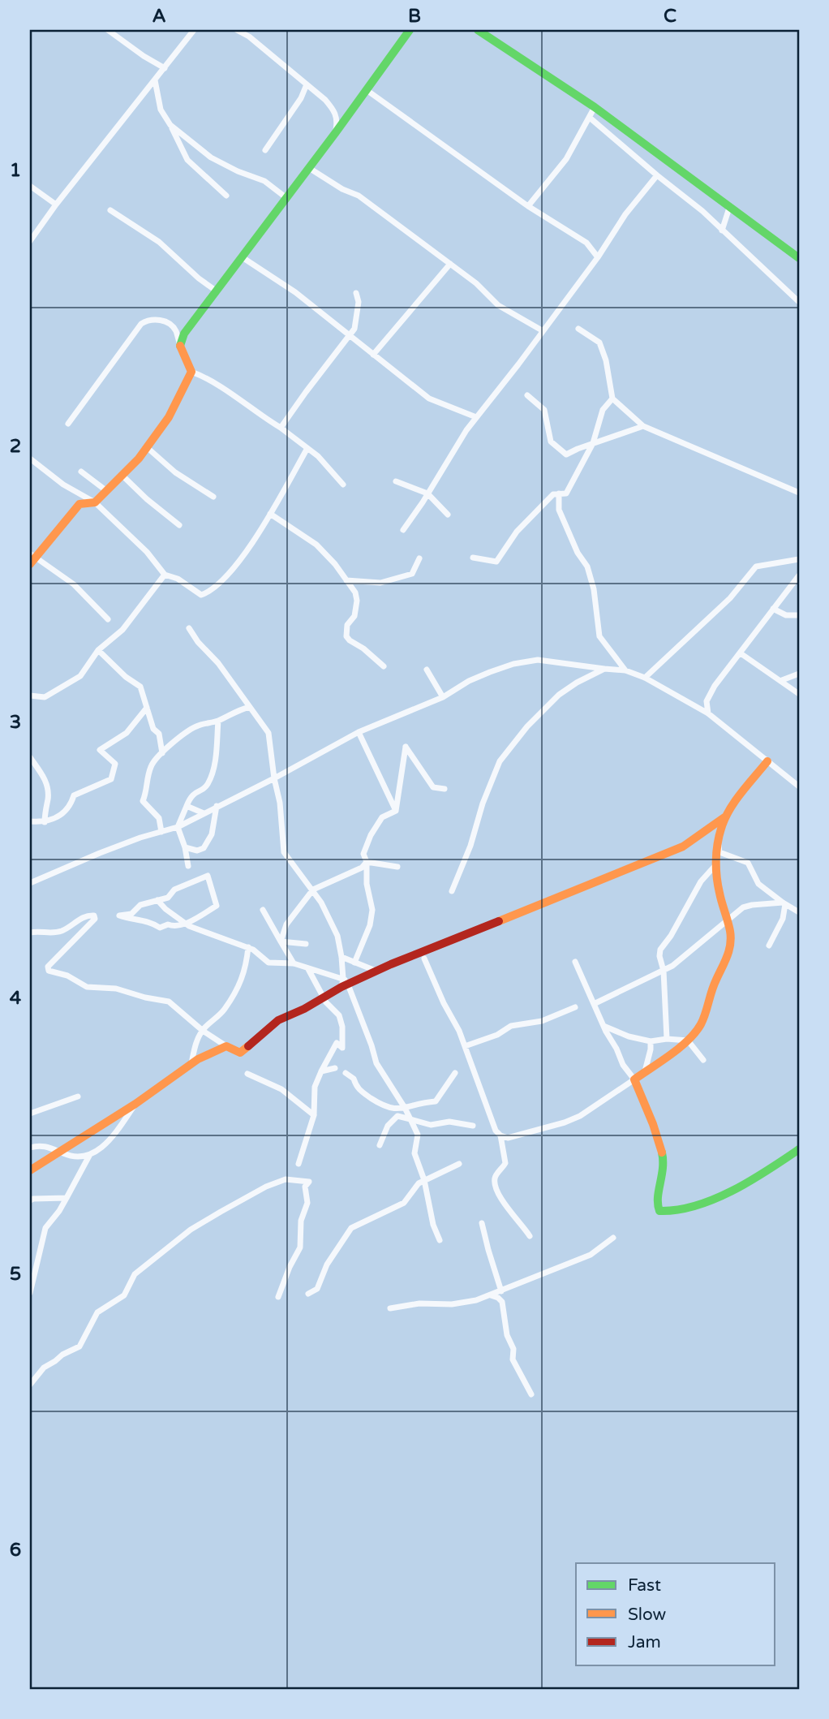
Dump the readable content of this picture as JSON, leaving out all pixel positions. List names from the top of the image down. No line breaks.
{"legend":["Fast","Slow","Jam"],"grid":{"columns":["A","B","C"],"rows":["1","2","3","4","5","6"]}}
